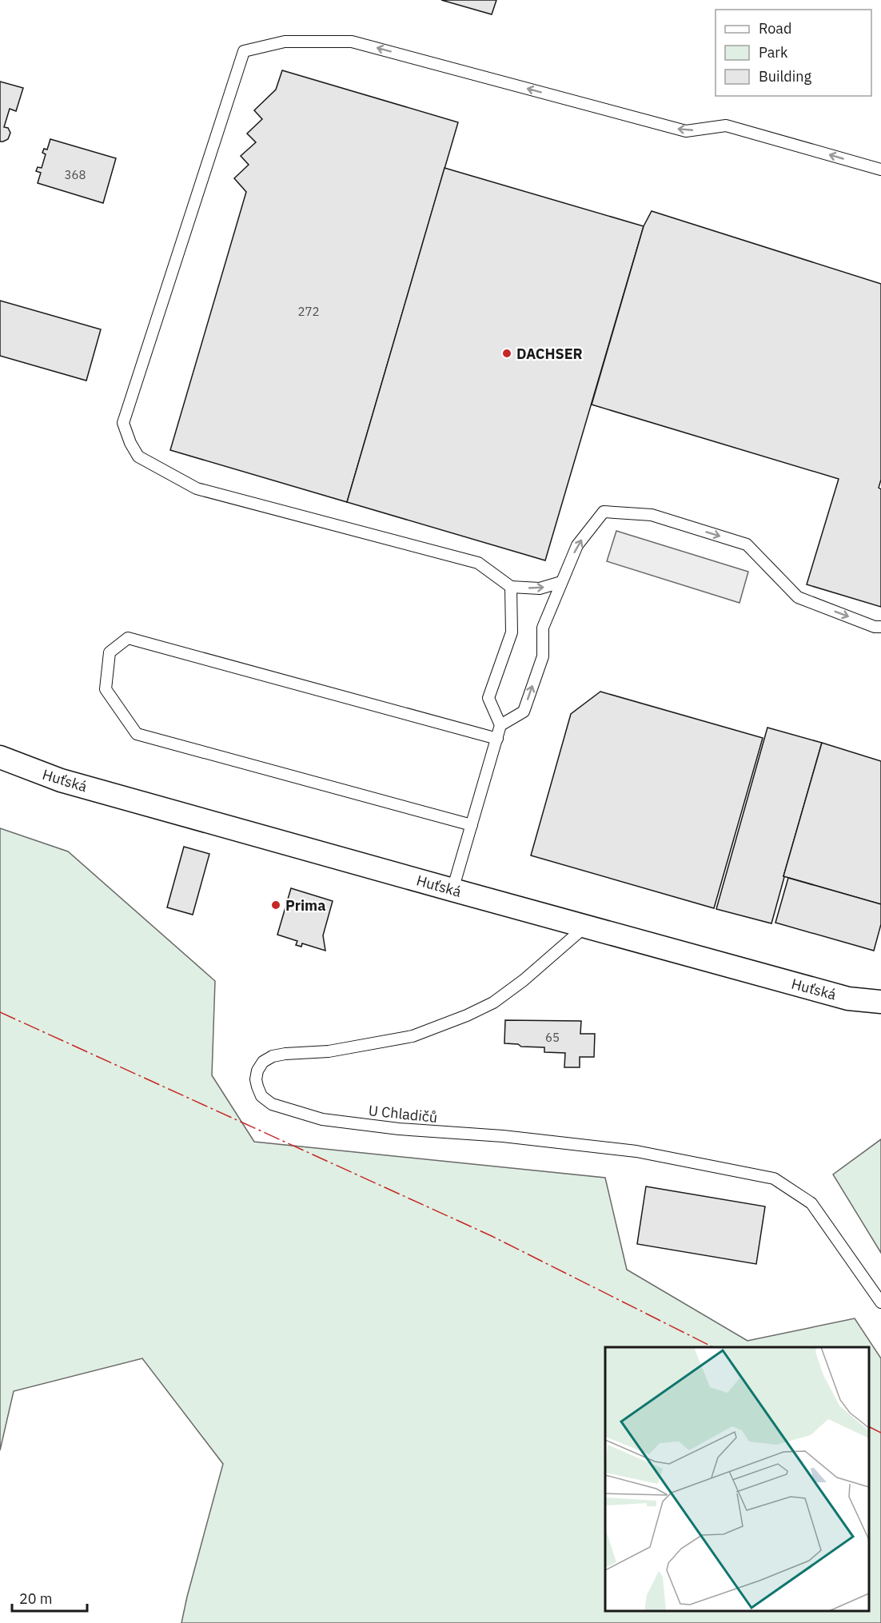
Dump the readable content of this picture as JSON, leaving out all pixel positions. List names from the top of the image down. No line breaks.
{"streets":{"street":["Huťská"],"lane":["U Chladičů"]},"crossings":[["Huťská","U Chladičů"]],"places":["DACHSER","Prima"],"house_numbers":["368","272","65"],"legend":["Road","Park","Building"],"scale_bar":"20 m"}
